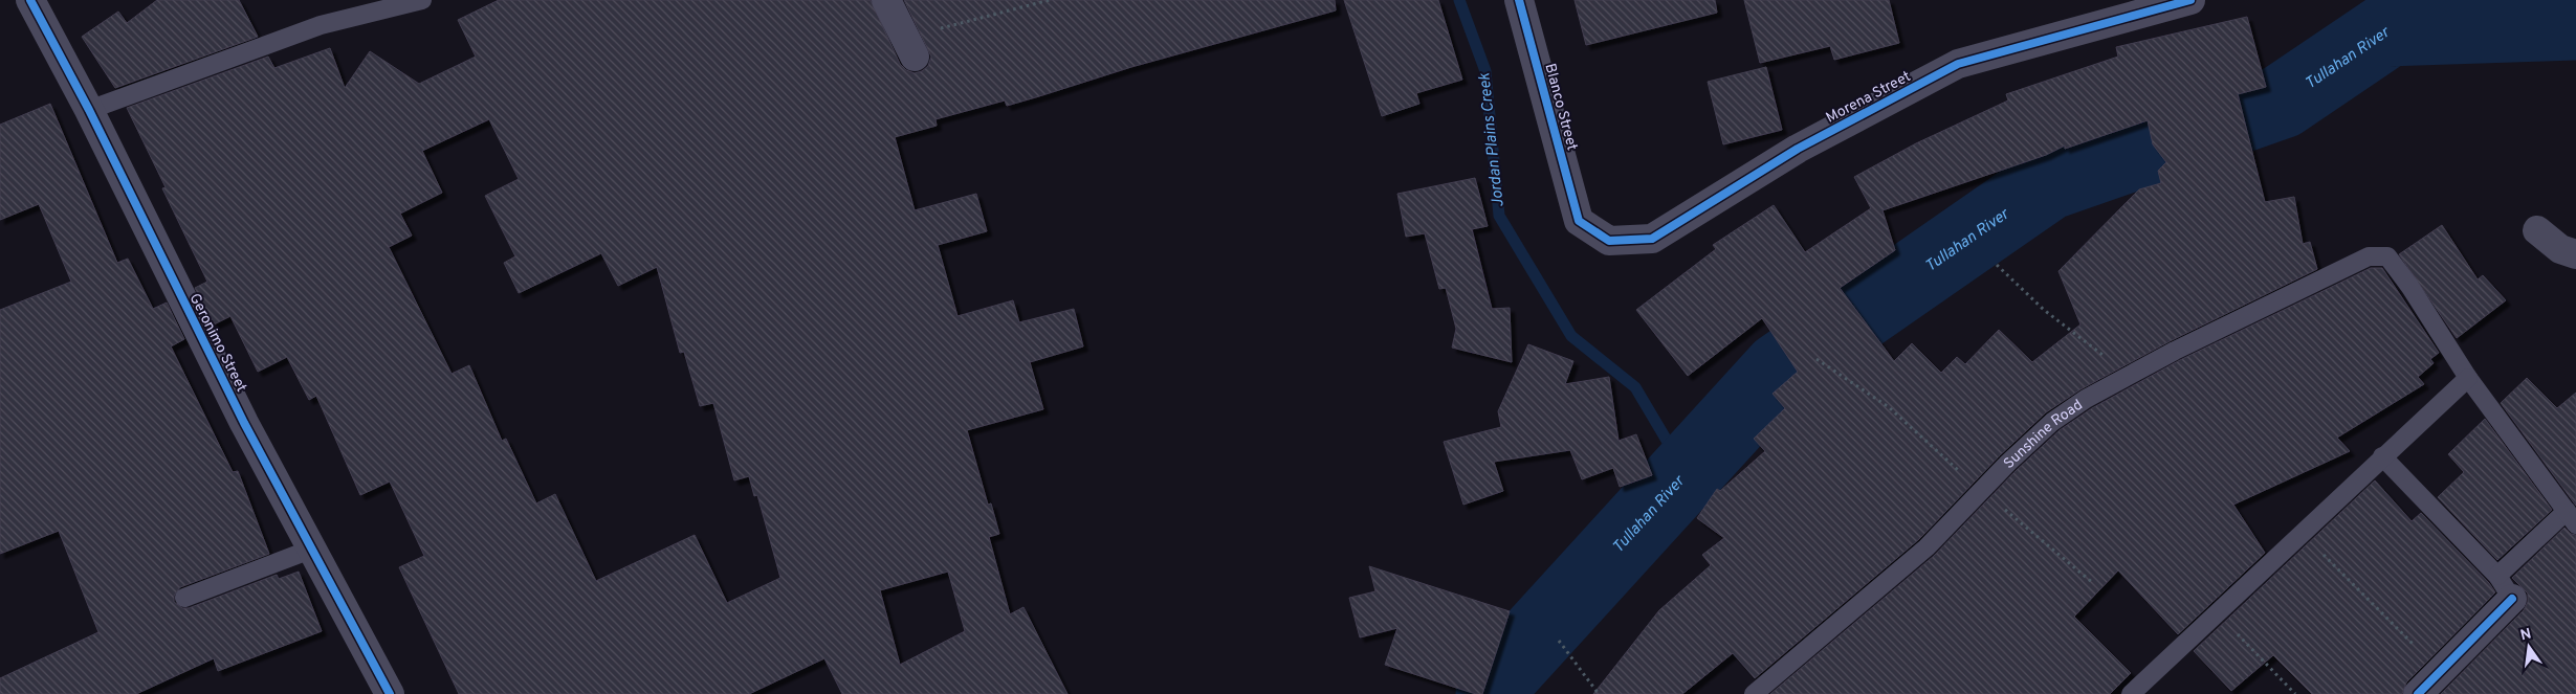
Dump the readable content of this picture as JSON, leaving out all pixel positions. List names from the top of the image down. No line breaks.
{"streets":{"street":["Morena Street","Blanco Street","Geronimo Street"],"lane":["Sunshine Road"]},"crossings":[["Morena Street","Blanco Street"]],"water":["Tullahan River","Jordan Plains Creek"],"north":"top"}
